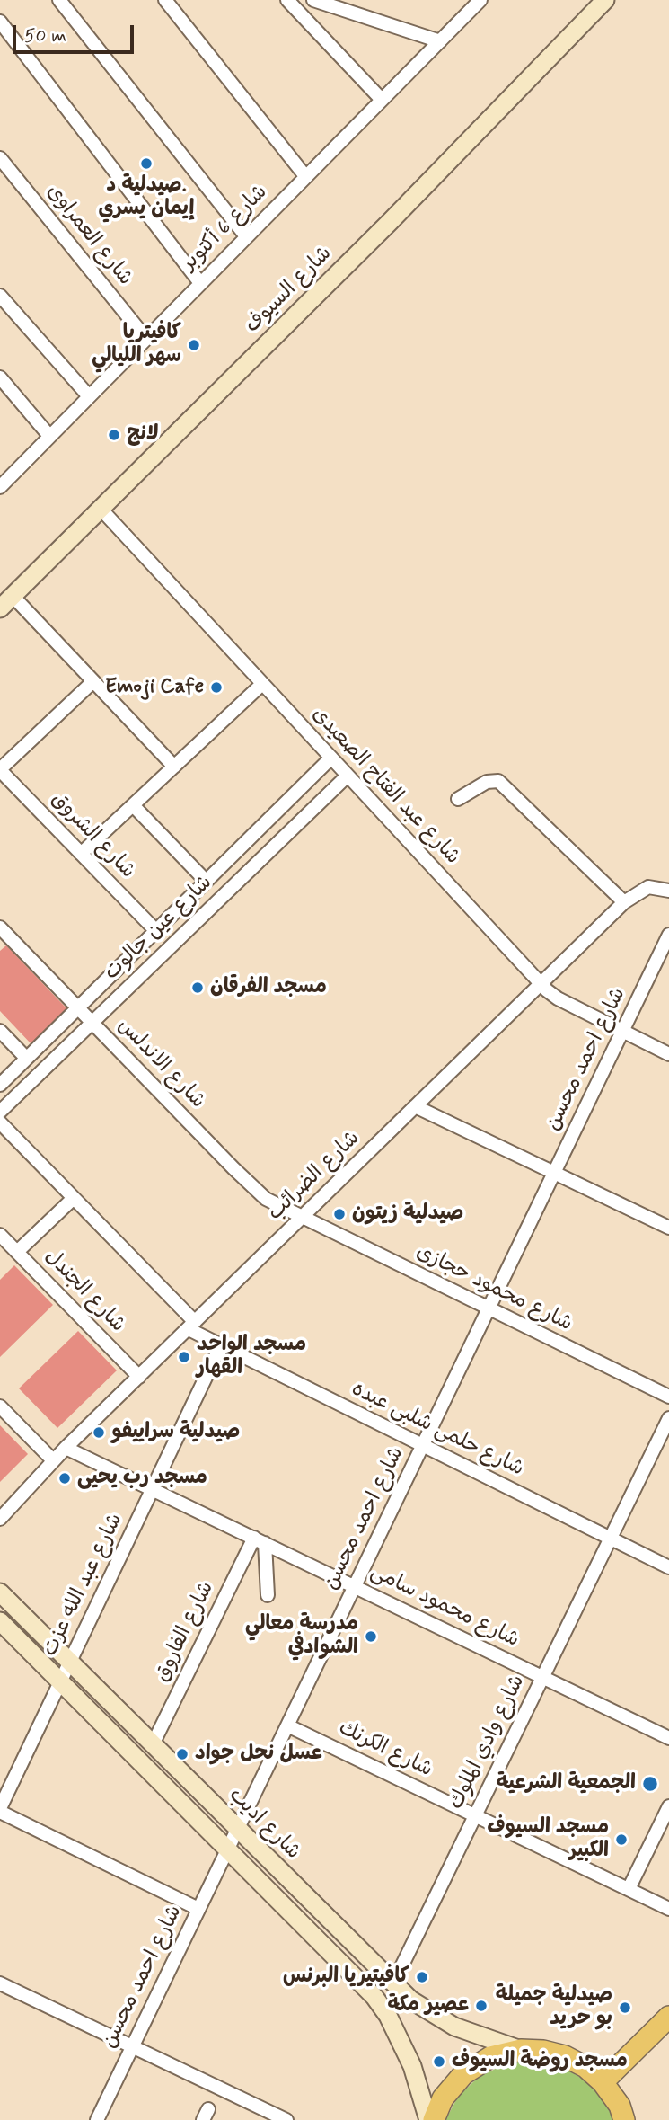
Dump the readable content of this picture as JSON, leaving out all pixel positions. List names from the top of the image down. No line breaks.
{"streets":{"main road":["شارع السيوف","شارع اديب"],"street":["شارع 6 أكتوبر","شارع العمراوى","شارع عبد الفتاح الصعيدى","شارع الشروق","شارع عين جالوت","شارع احمد محسن","شارع الاندلس","شارع الضرائب","شارع محمود حجازى","شارع الجندل","شارع حلمى شلبى عبده","شارع عبد الله عزت","شارع محمود سامى","شارع الفاروق","شارع وادي الملوك","شارع الكرنك"]},"crossings":[["شارع 6 أكتوبر","شارع العمراوى"],["شارع السيوف","شارع عبد الفتاح الصعيدى"],["شارع عبد الفتاح الصعيدى","شارع عين جالوت"],["شارع عبد الفتاح الصعيدى","شارع احمد محسن"],["شارع عبد الفتاح الصعيدى","شارع الضرائب"],["شارع الشروق","شارع عين جالوت"],["شارع عين جالوت","شارع الاندلس"],["شارع احمد محسن","شارع محمود حجازى"],["شارع احمد محسن","شارع حلمى شلبى عبده"],["شارع احمد محسن","شارع محمود سامى"],["شارع احمد محسن","شارع الكرنك"],["شارع احمد محسن","شارع اديب"],["شارع الاندلس","شارع الضرائب"],["شارع الاندلس","شارع محمود حجازى"],["شارع الضرائب","شارع محمود حجازى"],["شارع الضرائب","شارع الجندل"],["شارع الضرائب","شارع حلمى شلبى عبده"],["شارع الضرائب","شارع محمود سامى"],["شارع حلمى شلبى عبده","شارع عبد الله عزت"],["شارع حلمى شلبى عبده","شارع وادي الملوك"],["شارع عبد الله عزت","شارع محمود سامى"],["شارع عبد الله عزت","شارع اديب"],["شارع محمود سامى","شارع الفاروق"],["شارع محمود سامى","شارع وادي الملوك"],["شارع الفاروق","شارع اديب"],["شارع وادي الملوك","شارع الكرنك"],["شارع وادي الملوك","شارع اديب"]],"places":["صيدلية د. إيمان يسري","كافيتريا سهر الليالي","لانج","Emoji Cafe","مسجد الفرقان","صيدلية زيتون","مسجد الواحد القهار","صيدلية سراييفو","مسجد رب يحيى","مدرسة معالي الشوادفي","عسل نحل جواد","الجمعية الشرعية","مسجد السيوف الكبير","كافيتيريا البرنس","عصير مكة","صيدلية جميلة بو حريد","مسجد روضة السيوف"],"scale_bar":"50 m"}
